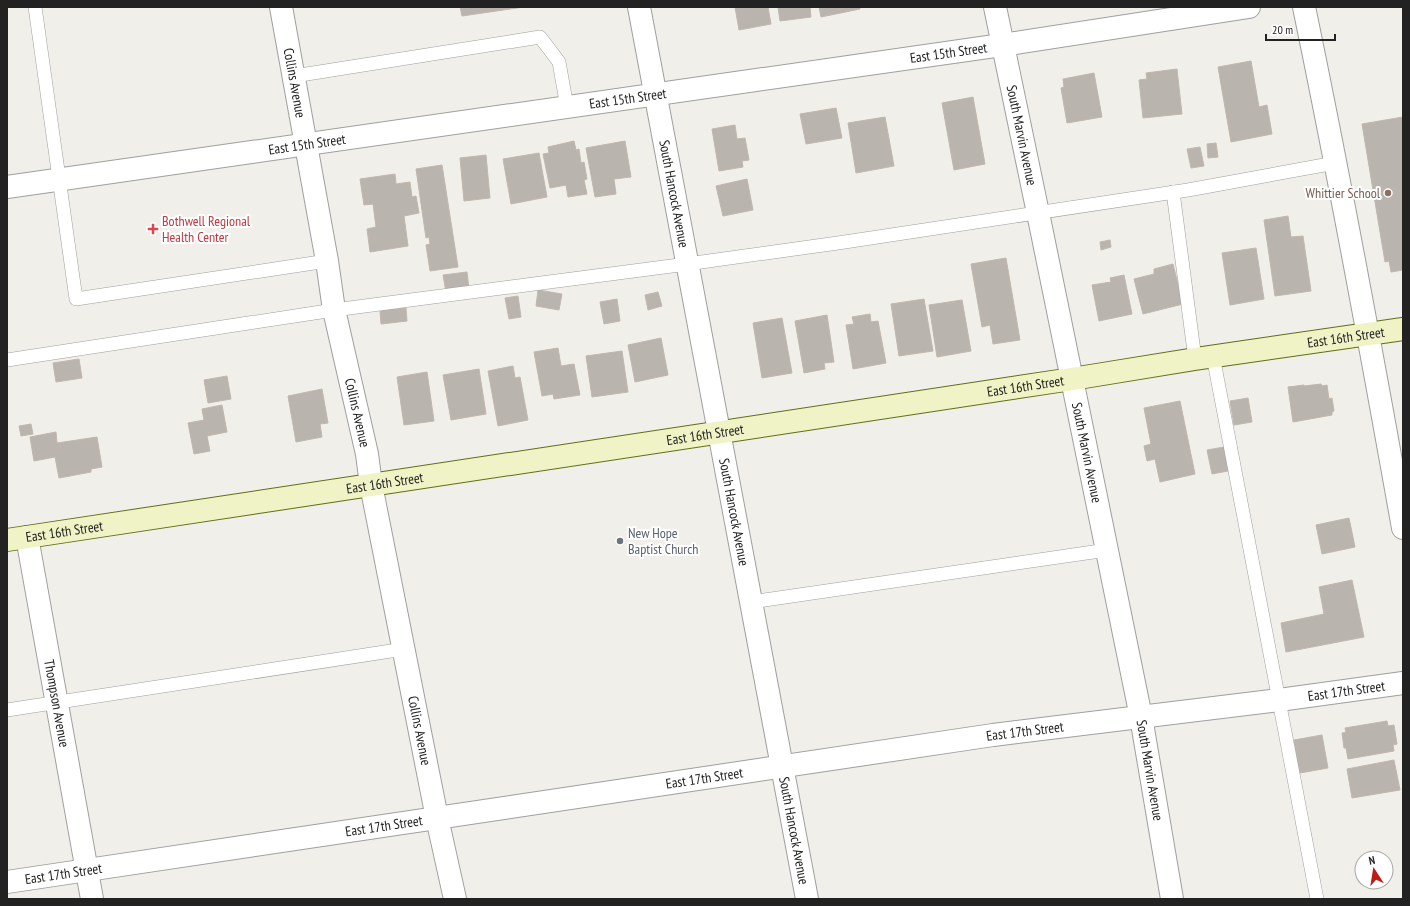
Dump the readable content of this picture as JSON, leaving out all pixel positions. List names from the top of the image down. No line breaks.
{"streets":{"street":["East 15th Street","Collins Avenue","South Marvin Avenue","South Hancock Avenue","East 16th Street","East 17th Street","Thompson Avenue"]},"crossings":[["East 15th Street","Collins Avenue"],["East 15th Street","South Marvin Avenue"],["East 15th Street","South Hancock Avenue"],["Collins Avenue","East 16th Street"],["Collins Avenue","East 17th Street"],["South Marvin Avenue","East 16th Street"],["South Marvin Avenue","East 17th Street"],["South Hancock Avenue","East 16th Street"],["South Hancock Avenue","East 17th Street"],["East 16th Street","Thompson Avenue"],["East 17th Street","Thompson Avenue"]],"places":{"other":["Whittier School","New Hope Baptist Church"],"health":["Bothwell Regional Health Center"]},"scale_bar":"20 m","north":"top"}
